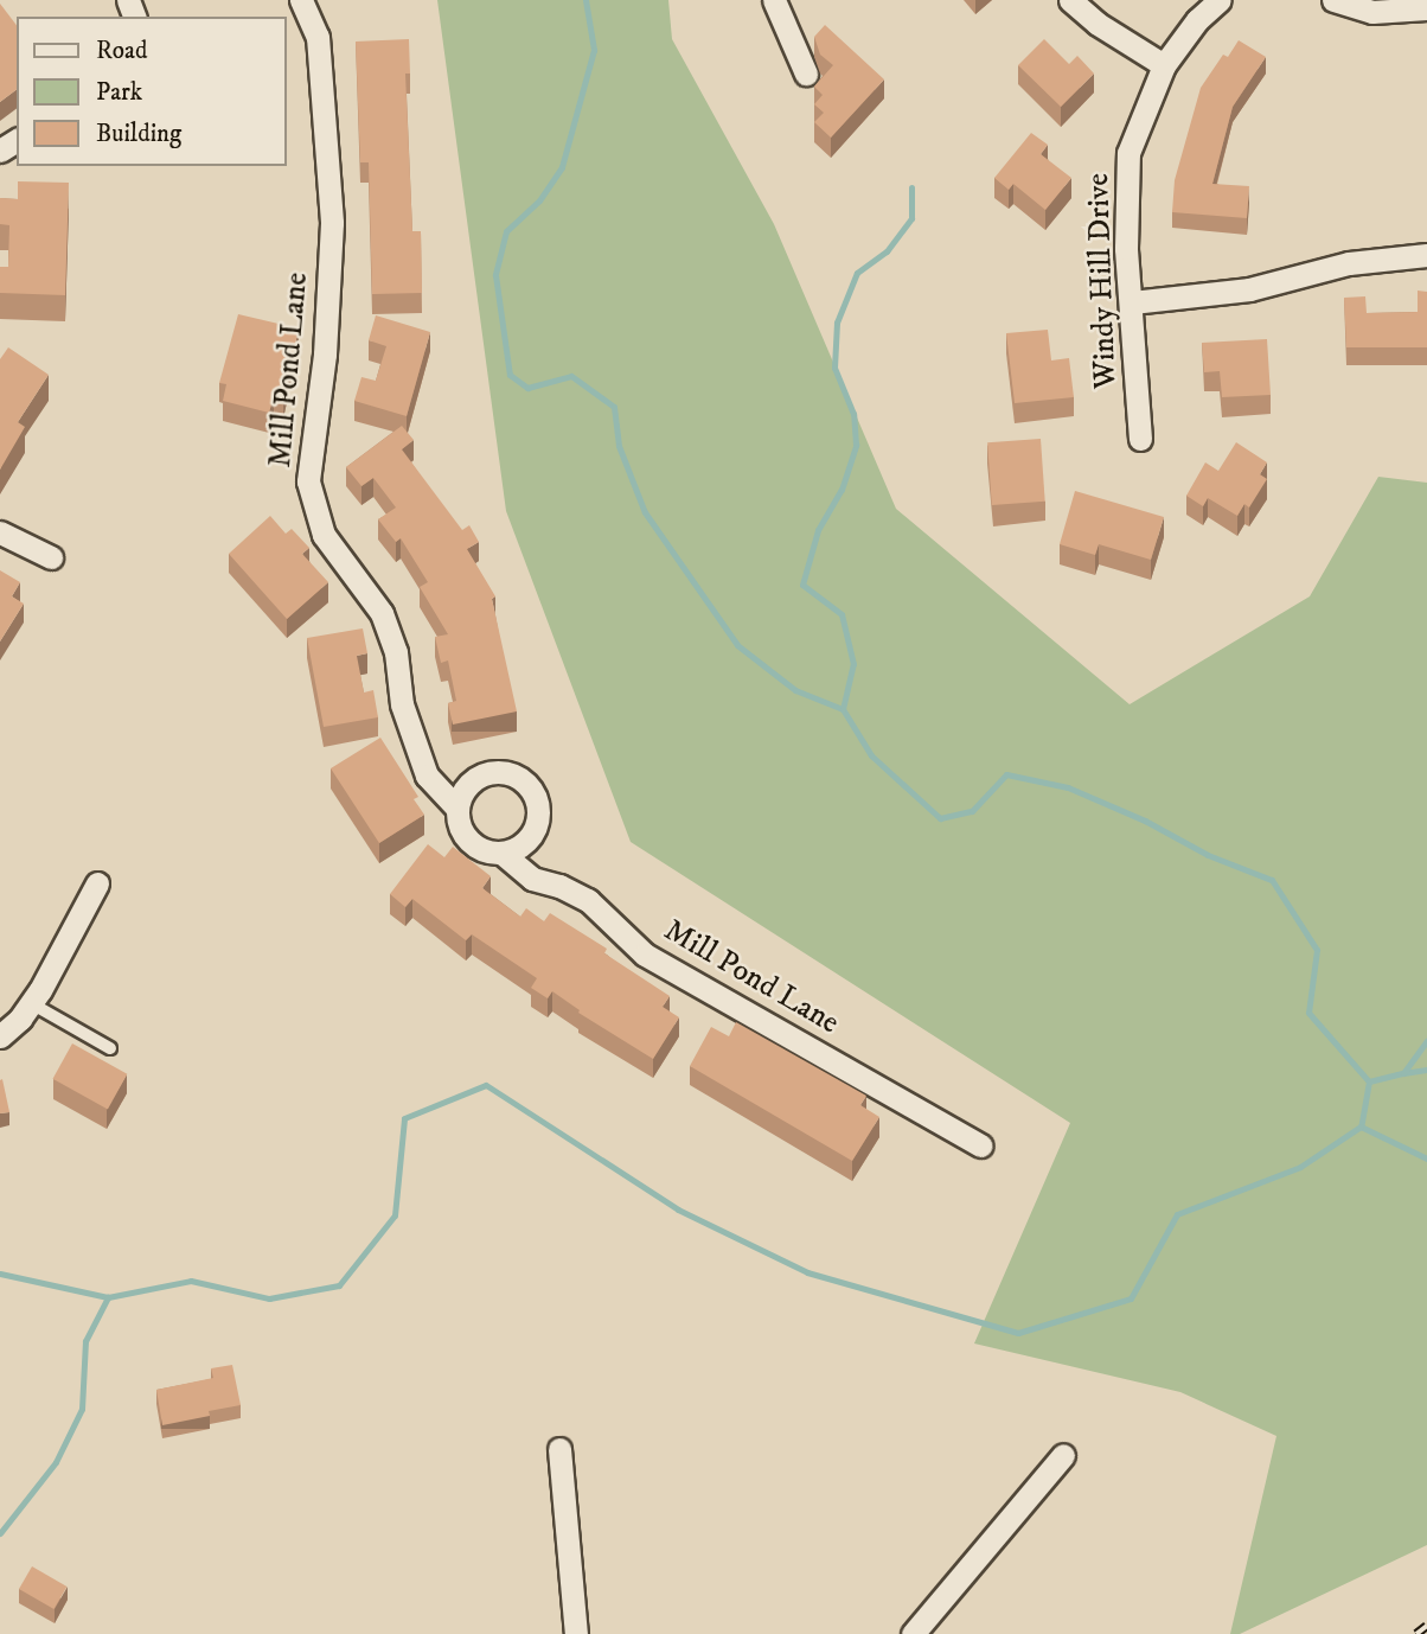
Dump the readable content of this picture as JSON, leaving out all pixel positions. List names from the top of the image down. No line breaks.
{"streets":{"street":["Windy Hill Drive","Mill Pond Lane"]},"legend":["Road","Park","Building"]}
